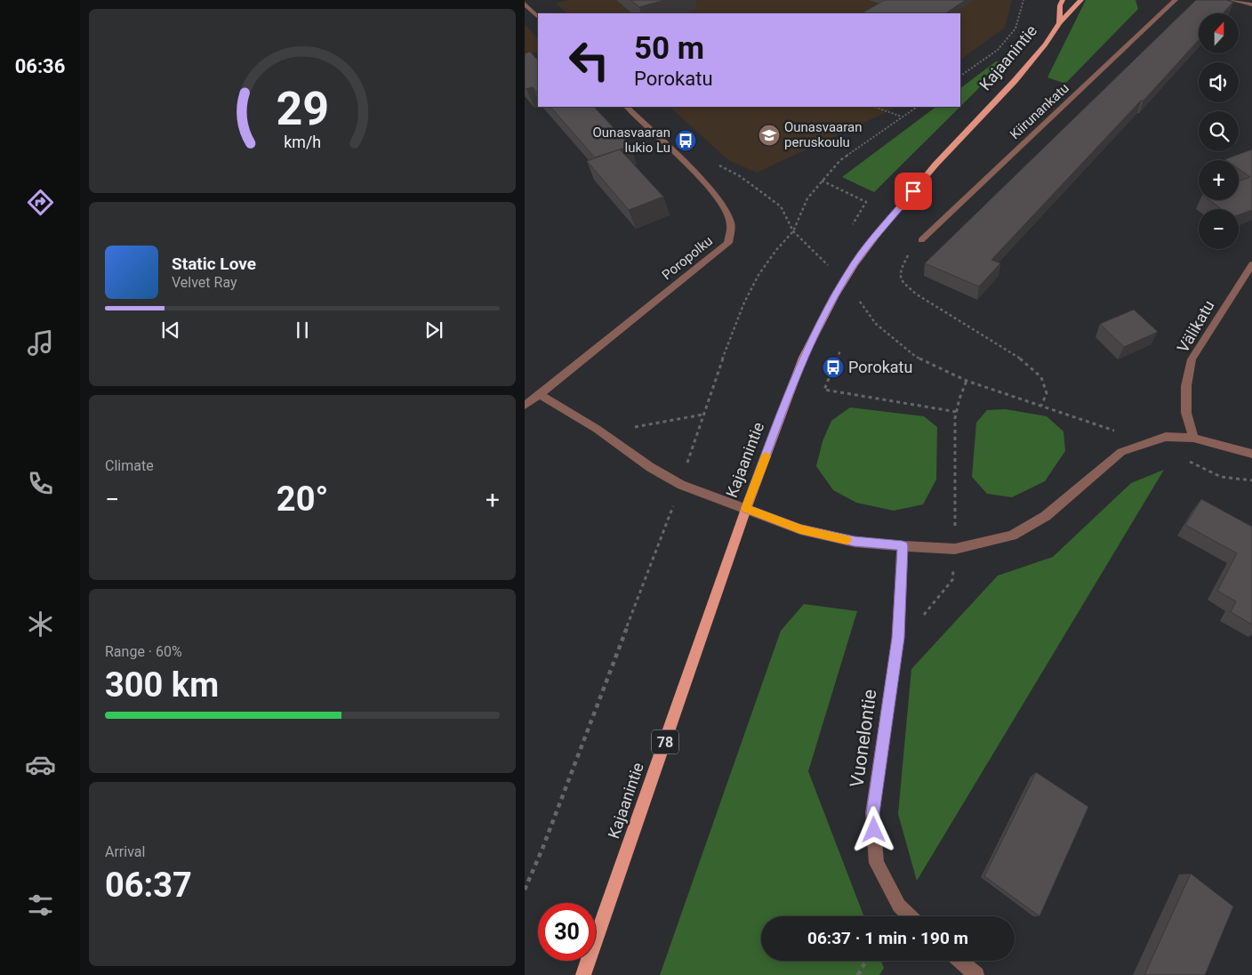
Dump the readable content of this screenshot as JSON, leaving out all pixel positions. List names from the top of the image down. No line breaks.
{"streets":{"main road":["Kajaanintie","78"],"street":["Kiirunankatu","Poropolku","Välikatu","Vuonelontie"]},"places":{"school or university":["Ounasvaaran peruskoulu"],"bus stop":["Ounasvaaran lukio Lu","Porokatu"]},"north":"top","page":{"tabs":"06:36","map_buttons":["+","−"],"turn":["50 m","Porokatu"],"song":["Static Love","Velvet Ray"],"tile":["Climate",["Range · 60%","300 km"],["Arrival","06:37"]],"heat":["−","20°","+"],"limit":"30","trip":"06:37 · 1 min · 190 m","gauge":["29","km/h"]}}
